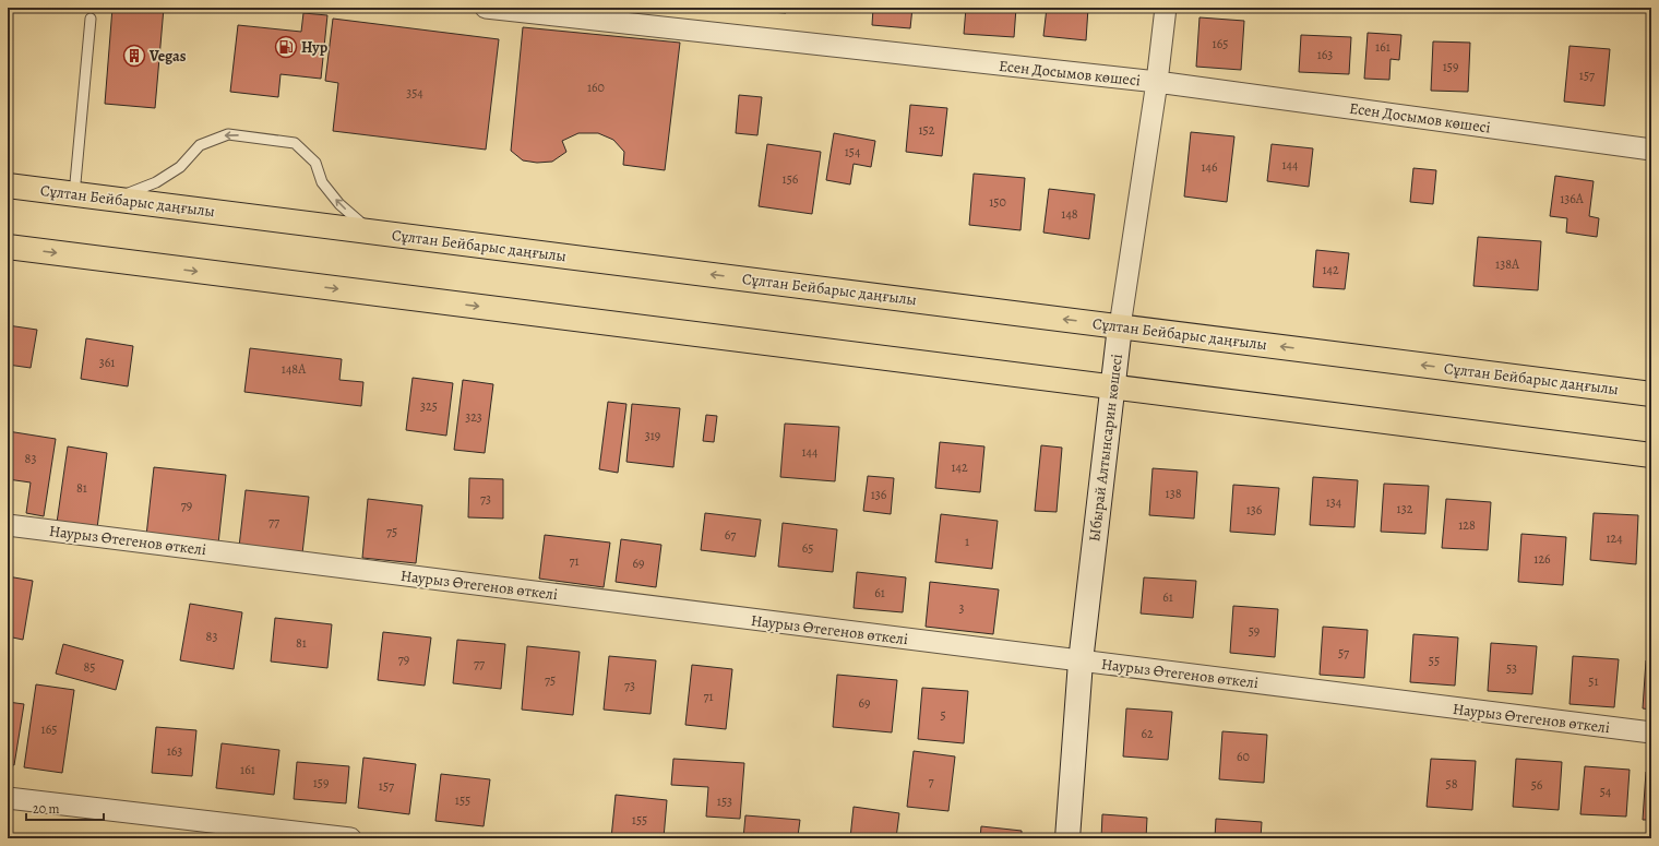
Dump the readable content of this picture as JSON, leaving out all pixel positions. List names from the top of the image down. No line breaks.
{"streets":{"main road":["Сұлтан Бейбарыс даңғылы"],"street":["Есен Досымов көшесі","Ыбырай Алтынсарин көшесі","Наурыз Өтегенов өткелі"]},"crossings":[["Есен Досымов көшесі","Ыбырай Алтынсарин көшесі"],["Сұлтан Бейбарыс даңғылы","Ыбырай Алтынсарин көшесі"],["Ыбырай Алтынсарин көшесі","Наурыз Өтегенов өткелі"]],"places":{"fuel station":["Нур"],"building":["Vegas"]},"house_numbers":["165","161","163","159","157","160","354","152","154","144","146","156","136А","150","148","138А","142","361","148А","325","323","319","144","83","142","81","138","136","73","134","79","132","136","77","128","75","67","124","1","65","126","71","69","61","61","3","59","83","81","57","79","55","77","85","53","75","51","73","71","69","5","165","62","163","60","161","7","159","58","56","157","54","155","153","155"],"scale_bar":"20 m"}
